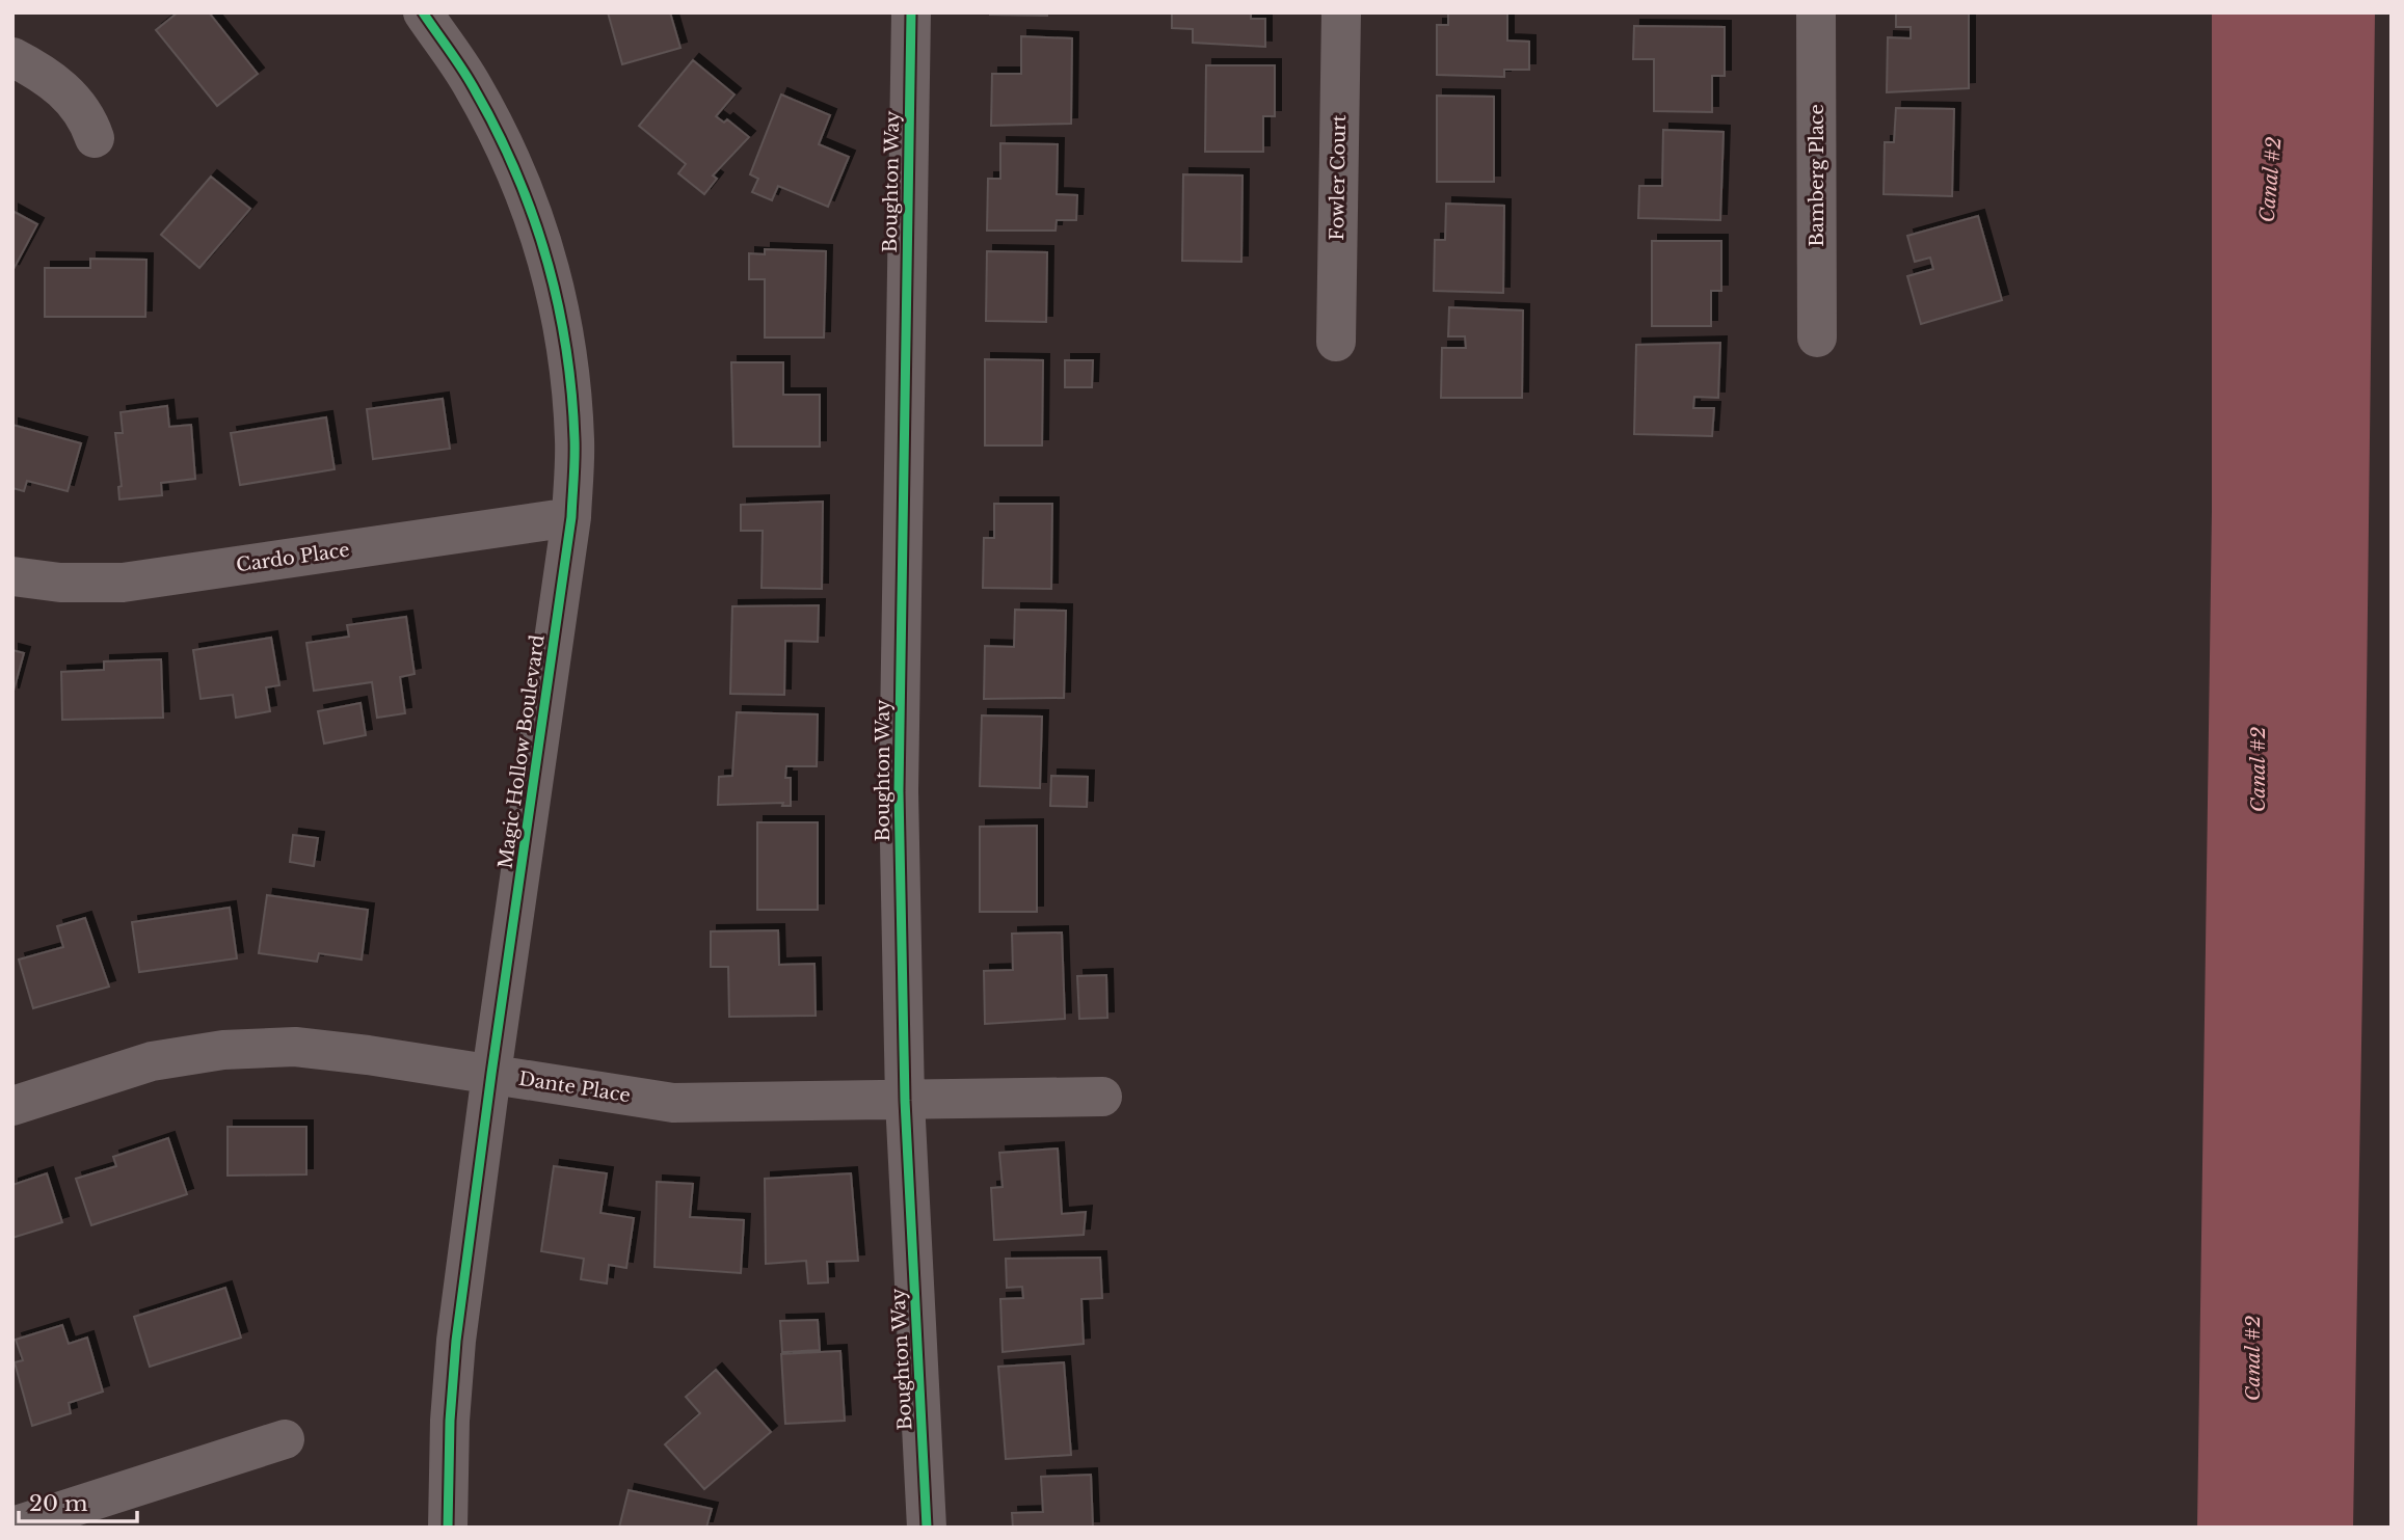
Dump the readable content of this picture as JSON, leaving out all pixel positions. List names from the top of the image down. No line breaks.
{"streets":{"street":["Bamberg Place","Fowler Court","Boughton Way","Cardo Place","Magic Hollow Boulevard","Dante Place"]},"crossings":[["Boughton Way","Dante Place"],["Cardo Place","Magic Hollow Boulevard"],["Magic Hollow Boulevard","Dante Place"]],"water":["Canal #2"],"scale_bar":"20 m"}
